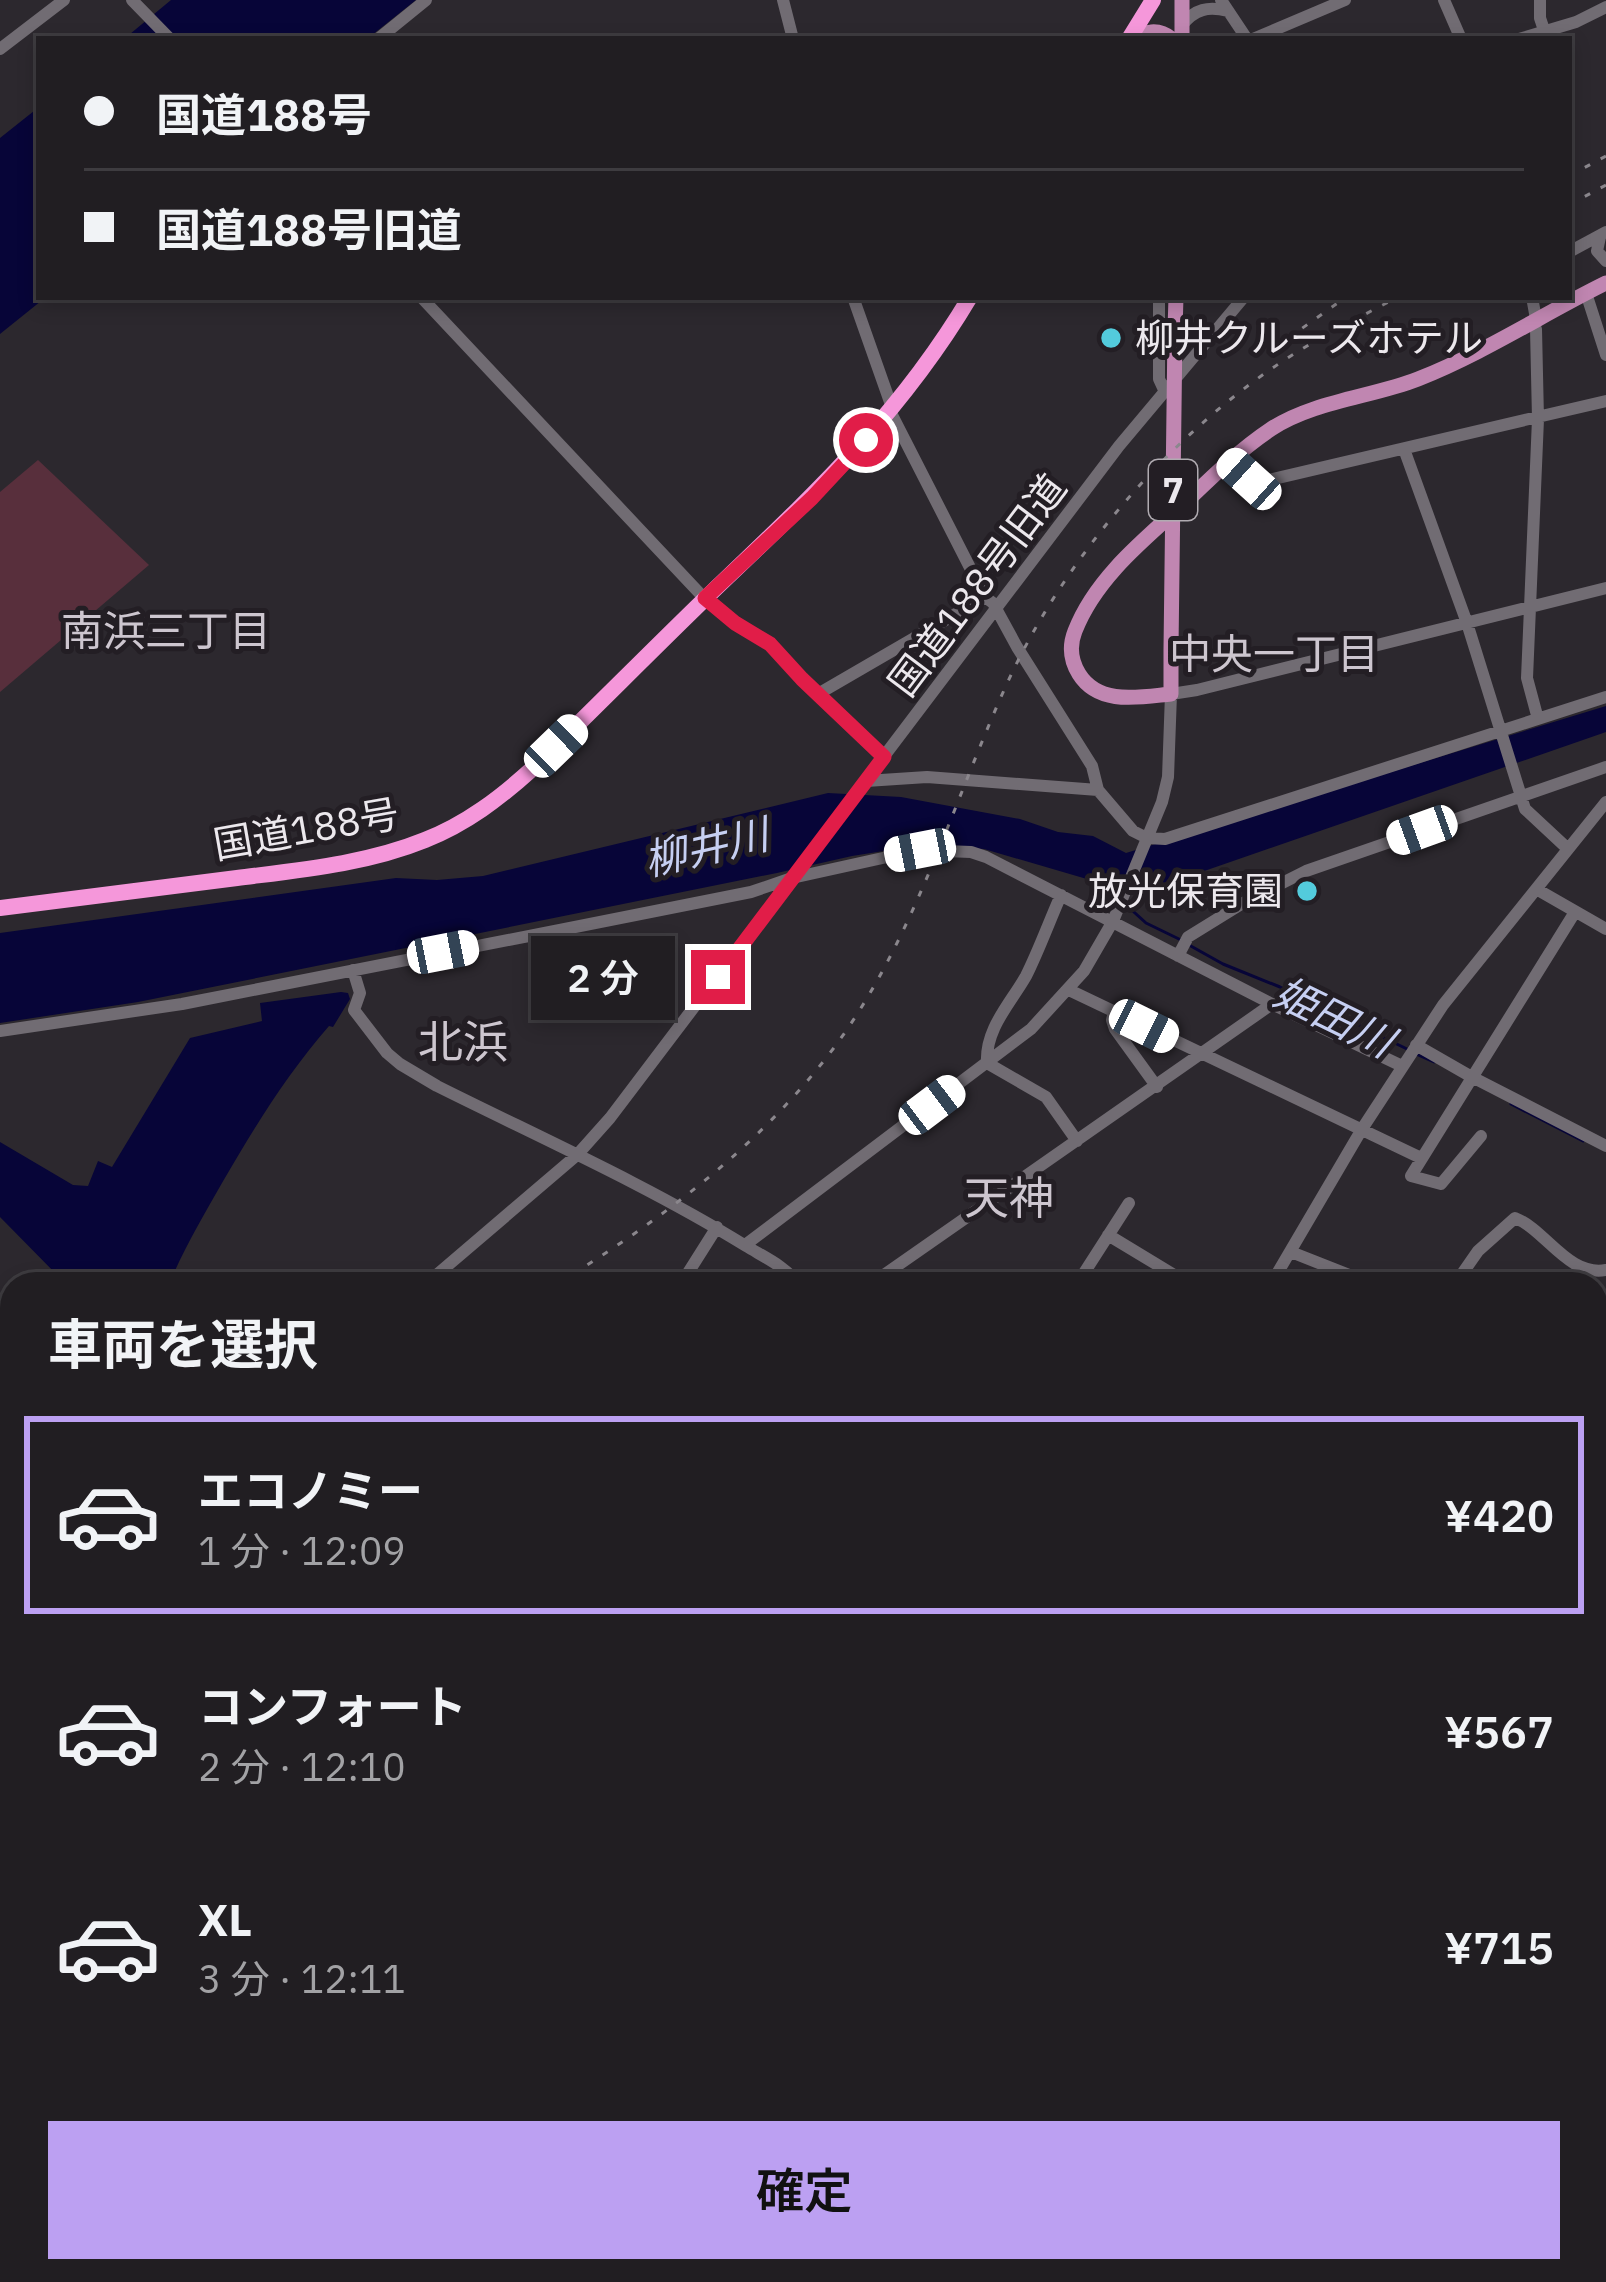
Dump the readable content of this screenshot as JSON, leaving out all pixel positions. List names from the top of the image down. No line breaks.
{"streets":{"highway":["国道188号"],"main road":["7"],"street":["国道188号旧道"]},"districts":["南浜三丁目","中央一丁目","北浜","天神"],"water":["柳井川","姫田川"],"places":["柳井クルーズホテル","放光保育園"],"page":{"banner":["国道188号","国道188号旧道"],"bubble":"2 分","heading":"車両を選択","list":[{"name":"エコノミー","note":"1 分 · 12:09","value":"¥420"},{"name":"コンフォート","note":"2 分 · 12:10","value":"¥567"},{"name":"XL","note":"3 分 · 12:11","value":"¥715"}],"buttons":"確定"}}
